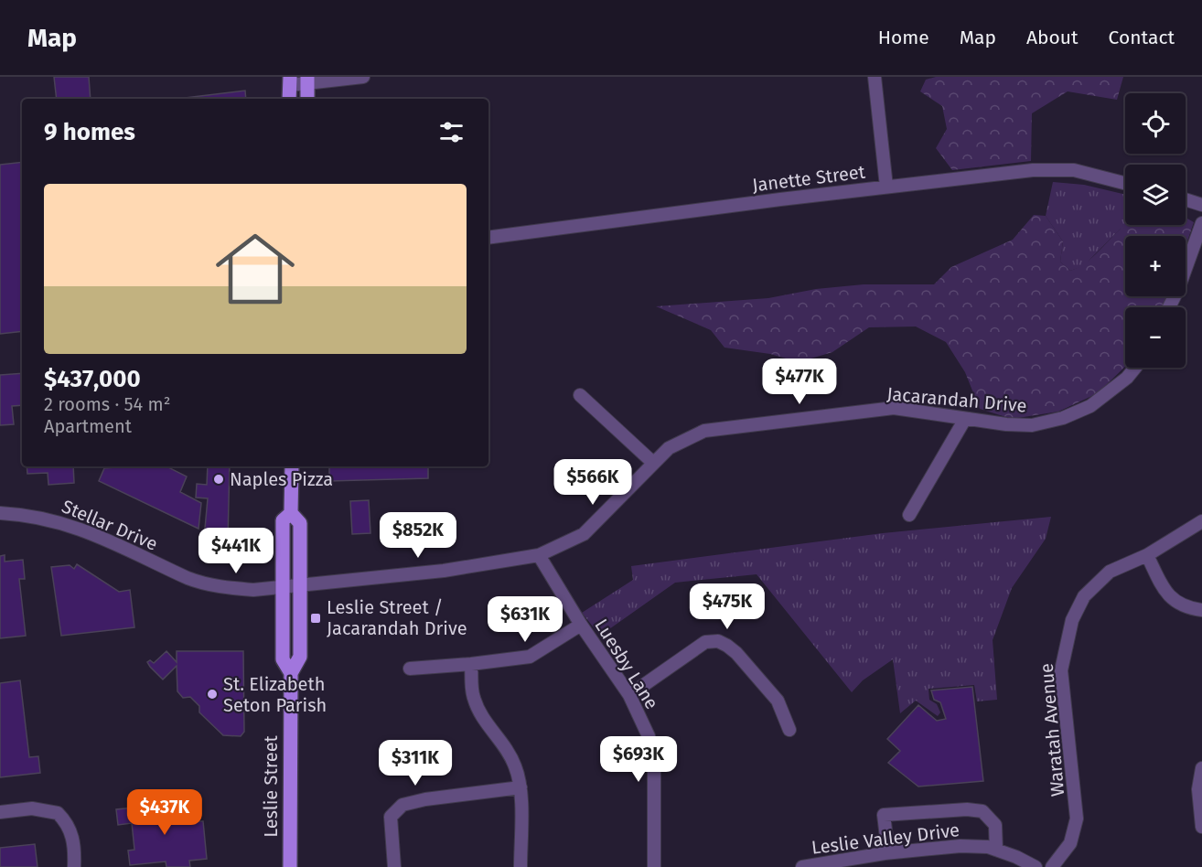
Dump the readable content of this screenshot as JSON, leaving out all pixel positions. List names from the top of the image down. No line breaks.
{"streets":{"main road":["Leslie Street"],"street":["Janette Street","Jacarandah Drive","Stellar Drive","Luesby Lane","Waratah Avenue","Leslie Valley Drive"]},"crossings":[["Jacarandah Drive","Stellar Drive"],["Jacarandah Drive","Luesby Lane"],["Jacarandah Drive","Leslie Street"],["Stellar Drive","Leslie Street"]],"places":{"other":["Naples Pizza","St. Elizabeth Seton Parish"],"transit":["Leslie Street / Jacarandah Drive"]},"page":{"header":"Map","nav":["Home","Map","About","Contact"],"map_buttons":["+","−"],"heading":"9 homes","list":[{"name":"$437,000","note":"2 rooms · 54 m² · Apartment"}],"price":["$477K","$566K","$852K","$441K","$475K","$631K","$693K","$311K","$437K"]}}
